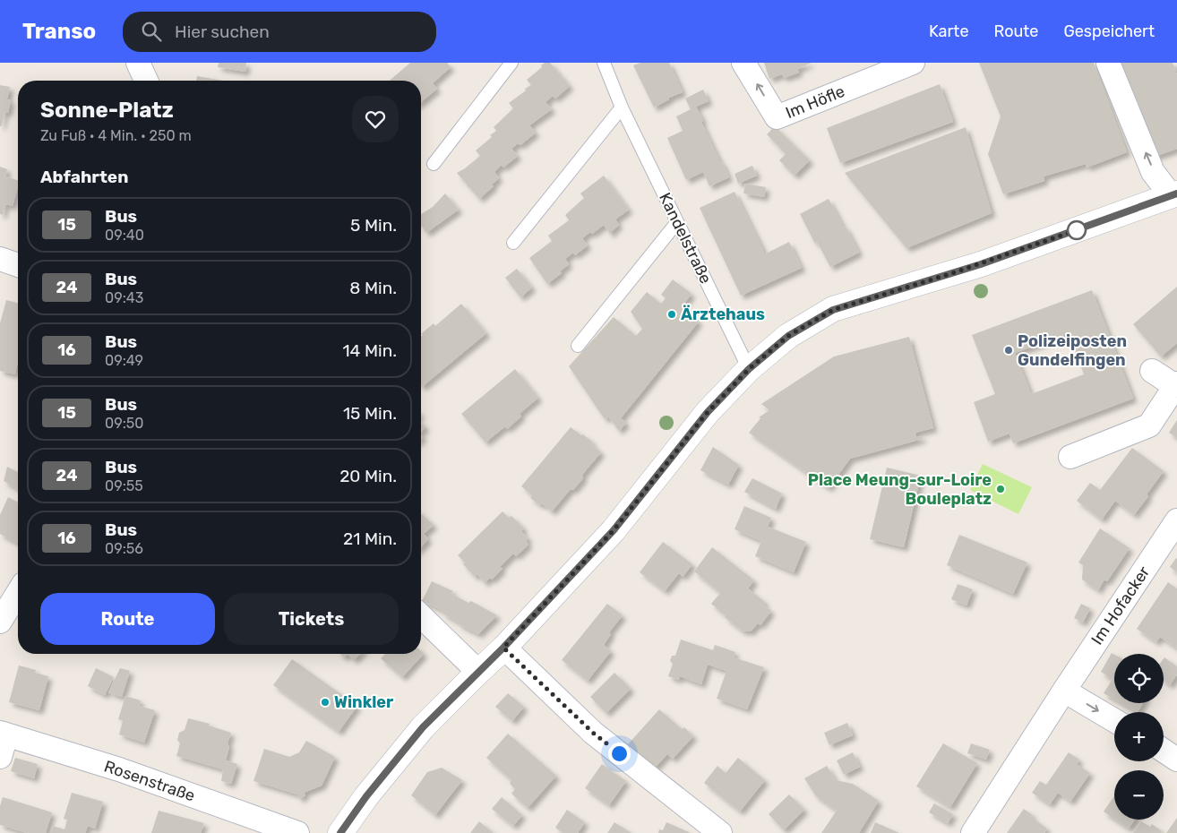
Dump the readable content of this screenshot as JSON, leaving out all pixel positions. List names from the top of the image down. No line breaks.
{"streets":{"street":["Im Höfle","Im Hofacker","Rosenstraße"],"lane":["Kandelstraße"]},"places":["Ärztehaus","Polizeiposten Gundelfingen","Place Meung-sur-Loire Bouleplatz","Winkler"],"lines":["bus line 15"],"page":{"header":"Transo","search":"Hier suchen","nav":["Karte","Route","Gespeichert"],"heading":[["Sonne-Platz","Zu Fuß · 4 Min. · 250 m"],"Abfahrten"],"list":[{"mark":"15","name":"Bus","note":"09:40","value":"5 Min."},{"mark":"24","name":"Bus","note":"09:43","value":"8 Min."},{"mark":"16","name":"Bus","note":"09:49","value":"14 Min."},{"mark":"15","name":"Bus","note":"09:50","value":"15 Min."},{"mark":"24","name":"Bus","note":"09:55","value":"20 Min."},{"mark":"16","name":"Bus","note":"09:56","value":"21 Min."}],"buttons":["Route","Tickets"],"map_buttons":["+","−"]}}
